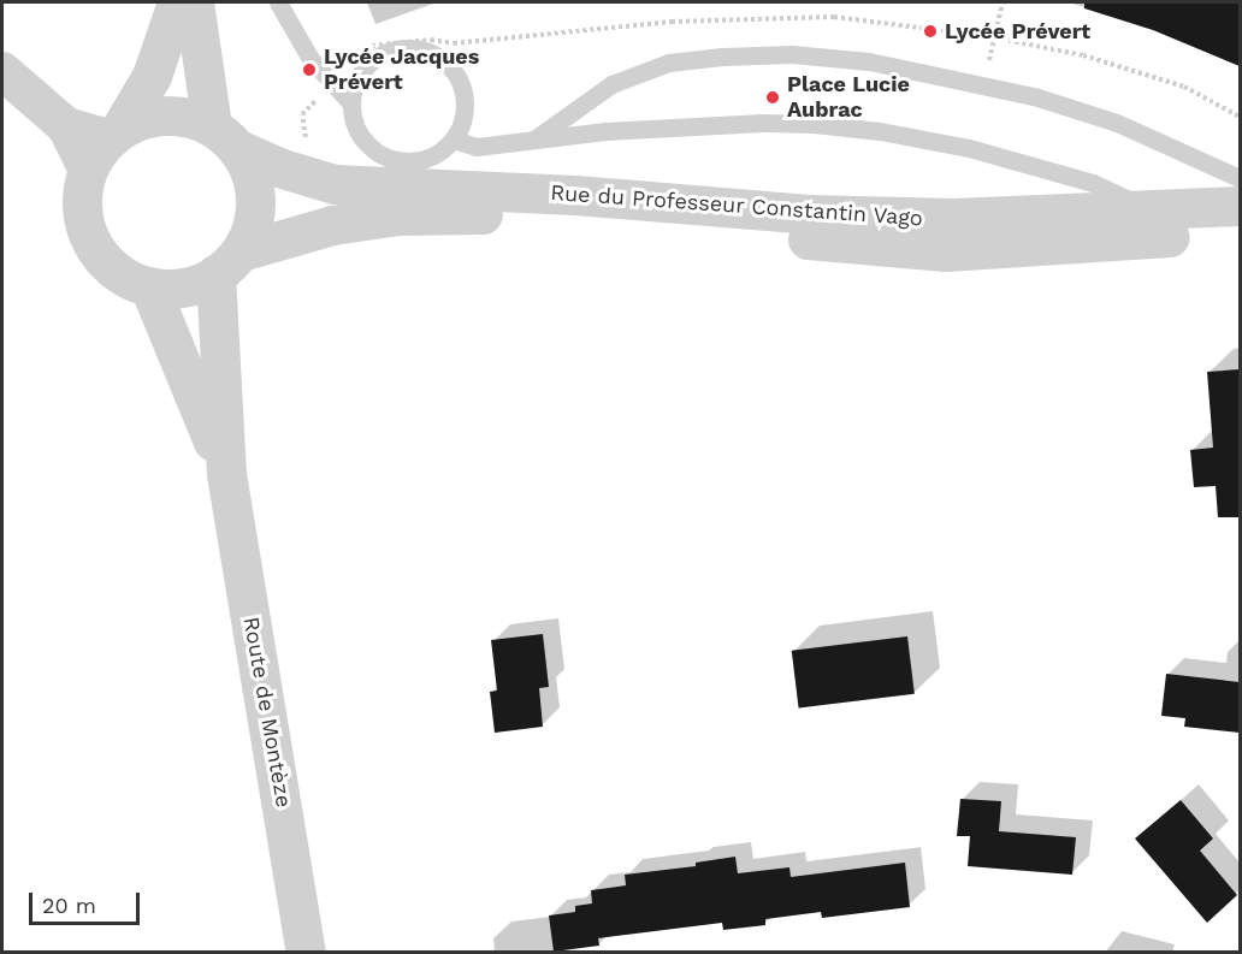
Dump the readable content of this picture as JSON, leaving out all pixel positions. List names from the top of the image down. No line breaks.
{"streets":{"street":["Rue du Professeur Constantin Vago","Route de Montèze"]},"crossings":[["Rue du Professeur Constantin Vago","Route de Montèze"]],"places":["Lycée Prévert","Lycée Jacques Prévert","Place Lucie Aubrac"],"scale_bar":"20 m"}
